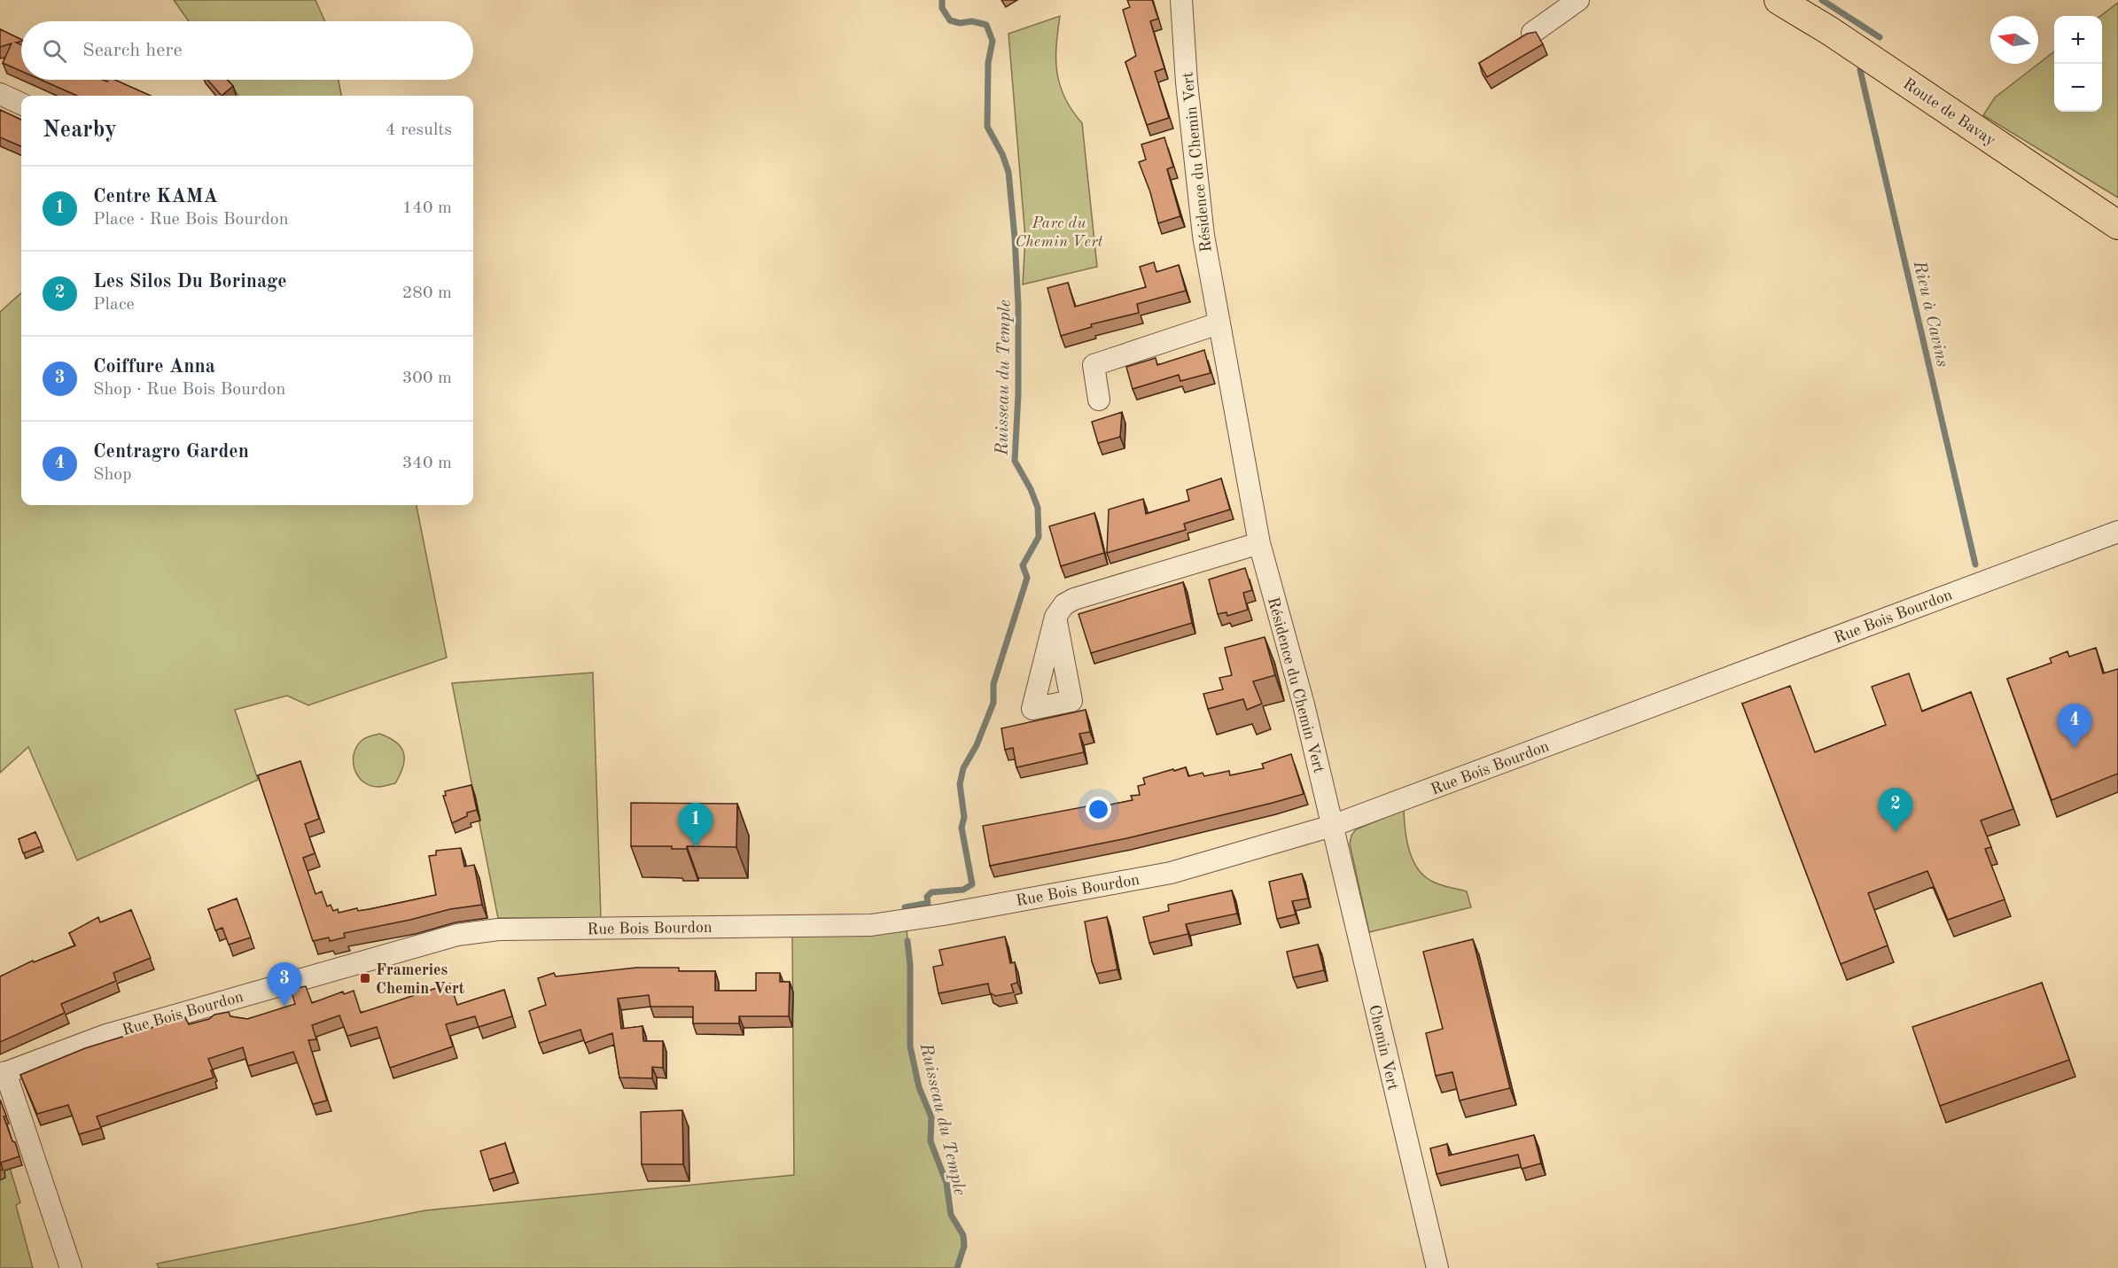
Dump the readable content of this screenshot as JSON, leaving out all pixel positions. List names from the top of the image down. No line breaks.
{"streets":{"main road":["Route de Bavay"],"street":["Résidence du Chemin Vert","Rue Bois Bourdon","Chemin Vert"]},"crossings":[["Résidence du Chemin Vert","Rue Bois Bourdon"],["Résidence du Chemin Vert","Chemin Vert"],["Rue Bois Bourdon","Chemin Vert"]],"water":["Rieu à Cavins","Ruisseau du Temple"],"parks":["Parc du Chemin Vert"],"places":{"transit":["Frameries Chemin Vert"]},"north":"left","page":{"map_buttons":["+","−"],"search":"Search here","heading":["Nearby","4 results"],"list":[{"mark":"1","name":"Centre KAMA","note":"Place · Rue Bois Bourdon","value":"140 m"},{"mark":"2","name":"Les Silos Du Borinage","note":"Place","value":"280 m"},{"mark":"3","name":"Coiffure Anna","note":"Shop · Rue Bois Bourdon","value":"300 m"},{"mark":"4","name":"Centragro Garden","note":"Shop","value":"340 m"}],"pins":["4","2","1","3"]}}
